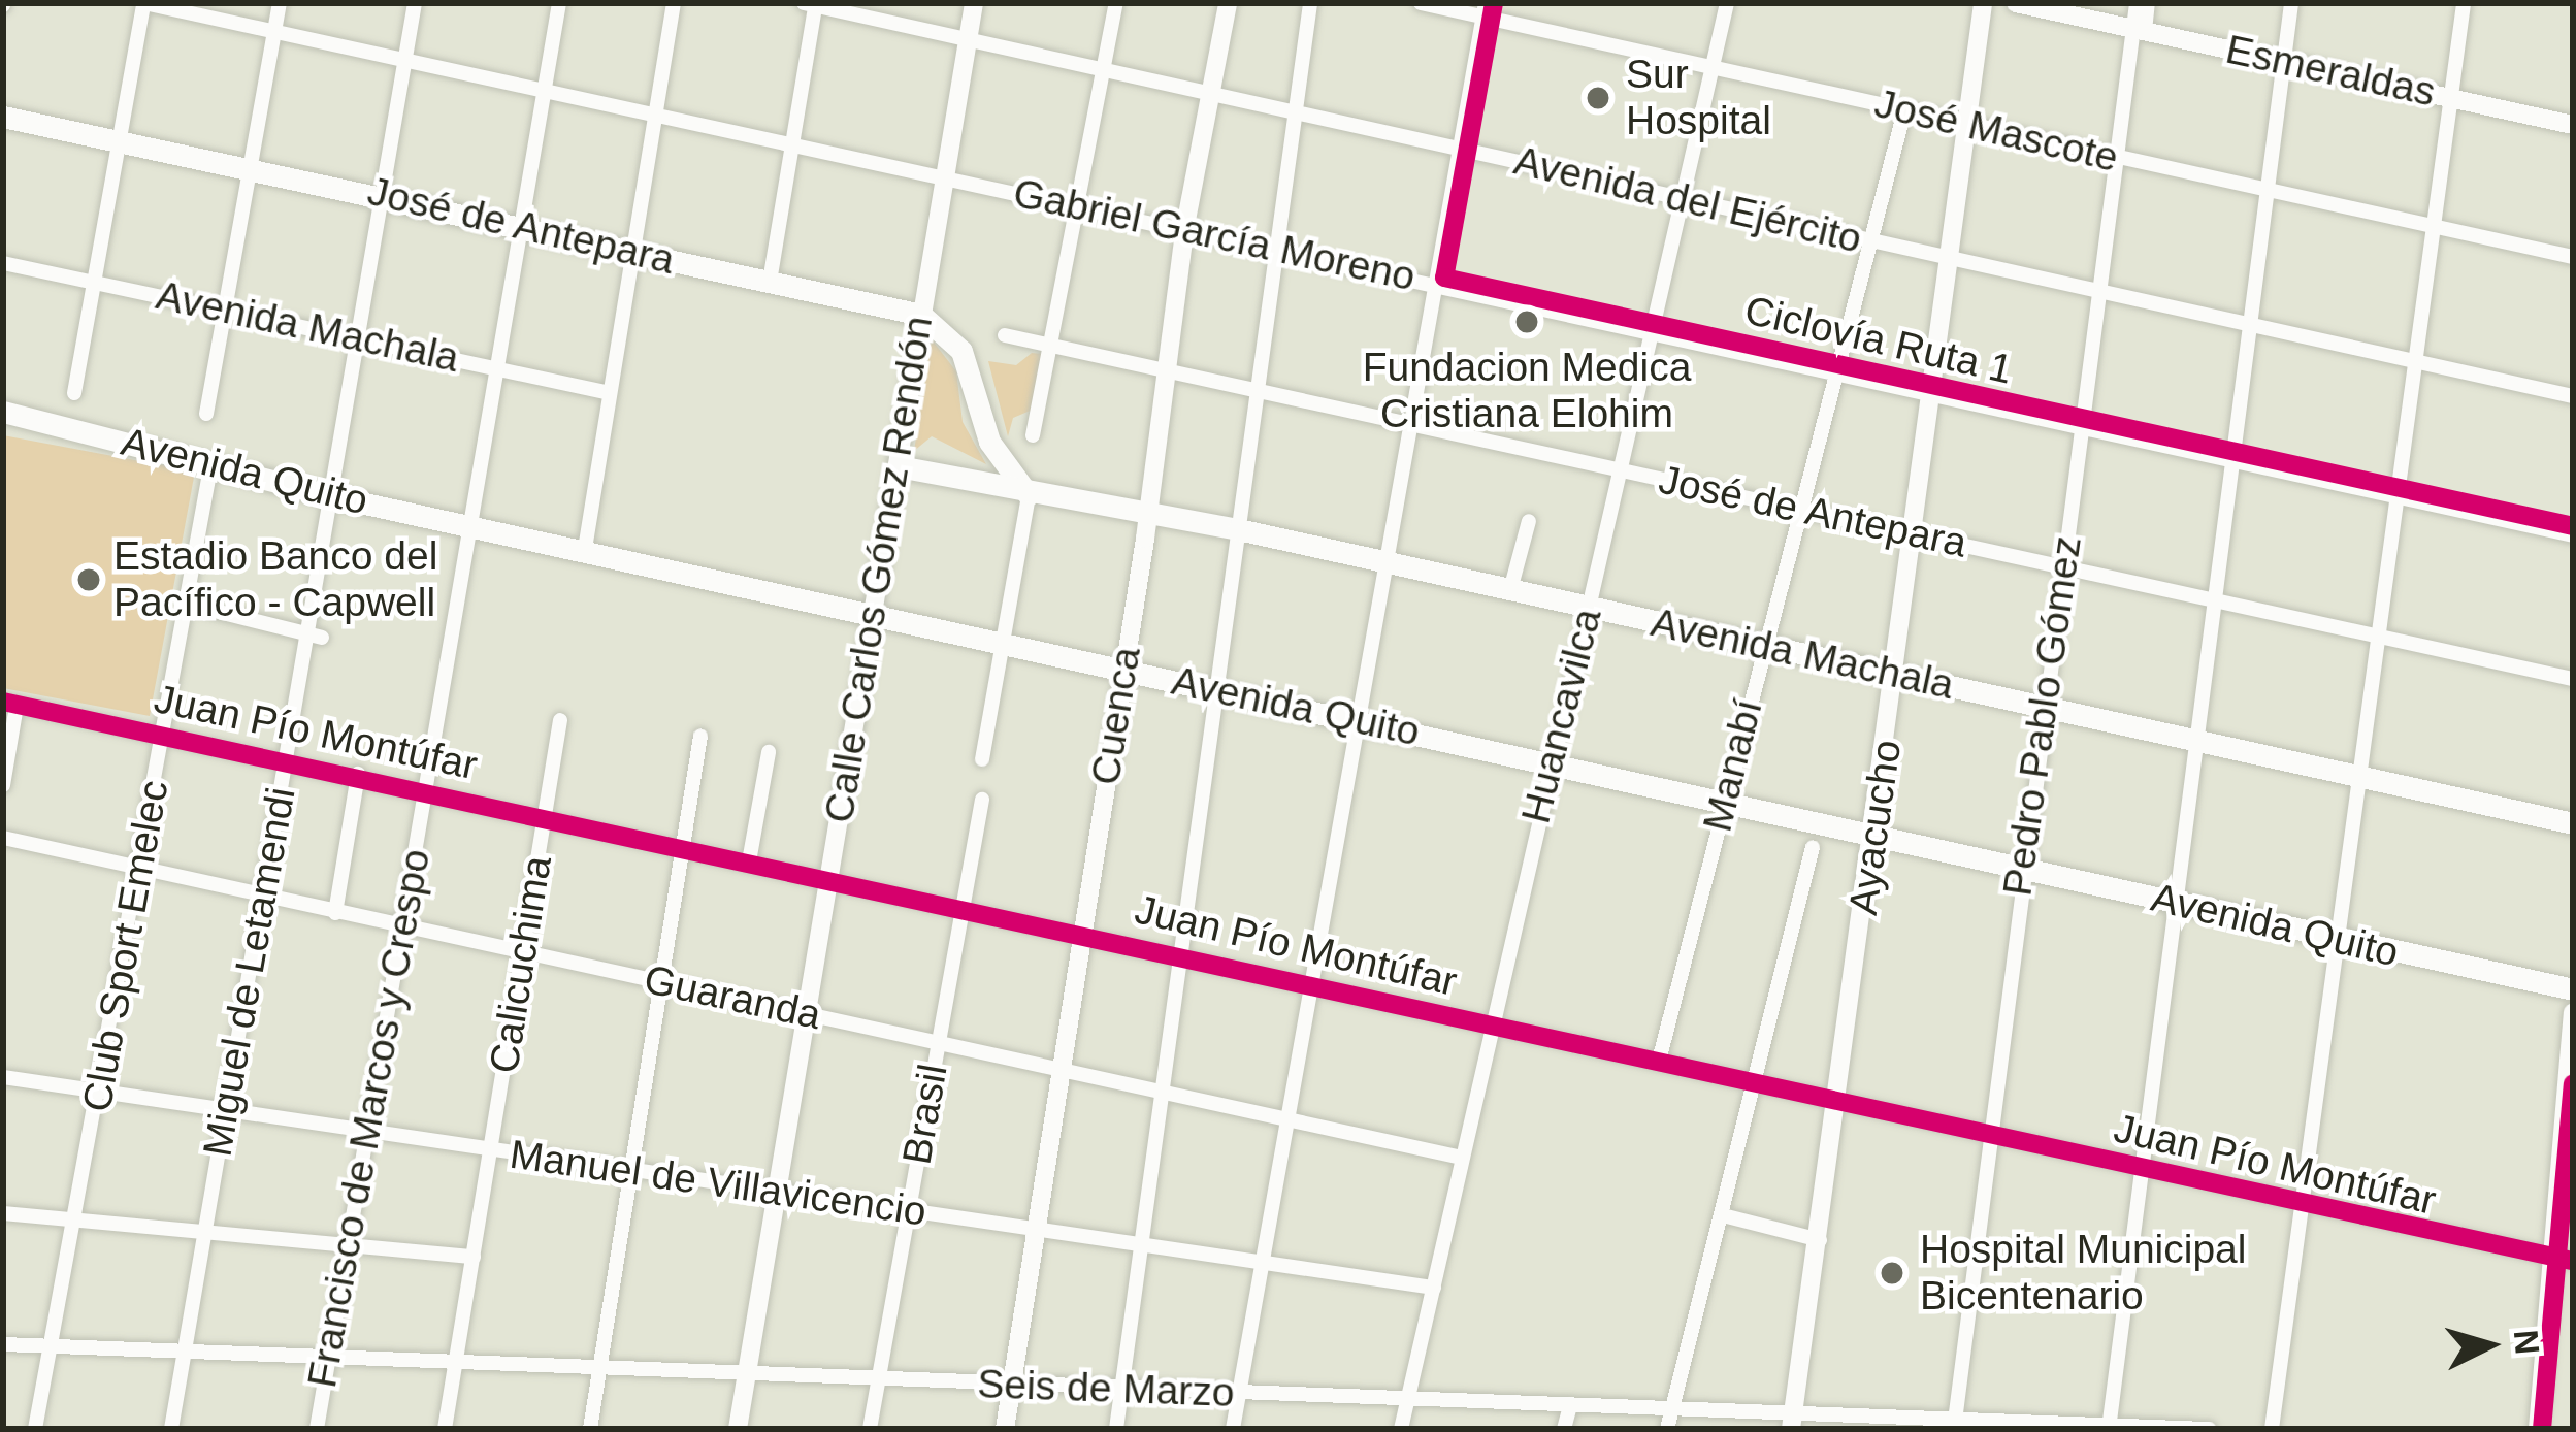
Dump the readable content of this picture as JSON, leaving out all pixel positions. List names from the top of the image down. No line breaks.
{"streets":{"main road":["Esmeraldas","José de Antepara","Avenida Machala","Avenida Quito","Calle Carlos Gómez Rendón","Cuenca","Ayacucho"],"street":["José Mascote","Avenida del Ejército","Gabriel García Moreno","Huancavilca","Pedro Pablo Gómez","Juan Pío Montúfar","Manabí","Club Sport Emelec","Calicuchima","Miguel de Letamendi","Guaranda","Brasil","Francisco de Marcos y Crespo","Manuel de Villavicencio","Seis de Marzo"],"cycle path":["Ciclovía Ruta 1"]},"crossings":[["Esmeraldas","Pedro Pablo Gómez"],["José Mascote","Huancavilca"],["José Mascote","Pedro Pablo Gómez"],["José Mascote","Manabí"],["José Mascote","Ayacucho"],["Avenida del Ejército","Calle Carlos Gómez Rendón"],["Avenida del Ejército","Cuenca"],["Avenida del Ejército","Huancavilca"],["Avenida del Ejército","Pedro Pablo Gómez"],["Avenida del Ejército","Manabí"],["Avenida del Ejército","Ayacucho"],["José de Antepara","Calle Carlos Gómez Rendón"],["José de Antepara","Cuenca"],["José de Antepara","Huancavilca"],["José de Antepara","Pedro Pablo Gómez"],["José de Antepara","Manabí"],["José de Antepara","Ayacucho"],["José de Antepara","Miguel de Letamendi"],["José de Antepara","Francisco de Marcos y Crespo"],["Gabriel García Moreno","Calle Carlos Gómez Rendón"],["Gabriel García Moreno","Cuenca"],["Gabriel García Moreno","Huancavilca"],["Gabriel García Moreno","Pedro Pablo Gómez"],["Gabriel García Moreno","Manabí"],["Gabriel García Moreno","Ayacucho"],["Gabriel García Moreno","Miguel de Letamendi"],["Gabriel García Moreno","Francisco de Marcos y Crespo"],["Avenida Machala","Calle Carlos Gómez Rendón"],["Avenida Machala","Cuenca"],["Avenida Machala","Huancavilca"],["Avenida Machala","Pedro Pablo Gómez"],["Avenida Machala","Manabí"],["Avenida Machala","Ayacucho"],["Avenida Machala","Miguel de Letamendi"],["Avenida Machala","Francisco de Marcos y Crespo"],["Avenida Quito","Calle Carlos Gómez Rendón"],["Avenida Quito","Cuenca"],["Avenida Quito","Huancavilca"],["Avenida Quito","Pedro Pablo Gómez"],["Avenida Quito","Manabí"],["Avenida Quito","Ayacucho"],["Avenida Quito","Club Sport Emelec"],["Avenida Quito","Miguel de Letamendi"],["Avenida Quito","Francisco de Marcos y Crespo"],["Calle Carlos Gómez Rendón","Juan Pío Montúfar"],["Calle Carlos Gómez Rendón","Guaranda"],["Calle Carlos Gómez Rendón","Manuel de Villavicencio"],["Calle Carlos Gómez Rendón","Seis de Marzo"],["Cuenca","Juan Pío Montúfar"],["Cuenca","Guaranda"],["Cuenca","Manuel de Villavicencio"],["Cuenca","Seis de Marzo"],["Huancavilca","Juan Pío Montúfar"],["Huancavilca","Guaranda"],["Huancavilca","Manuel de Villavicencio"],["Huancavilca","Seis de Marzo"],["Pedro Pablo Gómez","Juan Pío Montúfar"],["Pedro Pablo Gómez","Seis de Marzo"],["Juan Pío Montúfar","Manabí"],["Juan Pío Montúfar","Ayacucho"],["Juan Pío Montúfar","Club Sport Emelec"],["Juan Pío Montúfar","Calicuchima"],["Juan Pío Montúfar","Miguel de Letamendi"],["Juan Pío Montúfar","Brasil"],["Juan Pío Montúfar","Francisco de Marcos y Crespo"],["Ayacucho","Seis de Marzo"],["Club Sport Emelec","Guaranda"],["Club Sport Emelec","Manuel de Villavicencio"],["Club Sport Emelec","Seis de Marzo"],["Calicuchima","Guaranda"],["Calicuchima","Manuel de Villavicencio"],["Calicuchima","Seis de Marzo"],["Miguel de Letamendi","Guaranda"],["Miguel de Letamendi","Manuel de Villavicencio"],["Miguel de Letamendi","Seis de Marzo"],["Guaranda","Brasil"],["Guaranda","Francisco de Marcos y Crespo"],["Brasil","Manuel de Villavicencio"],["Brasil","Seis de Marzo"],["Francisco de Marcos y Crespo","Manuel de Villavicencio"],["Francisco de Marcos y Crespo","Seis de Marzo"]],"places":["Sur Hospital","Fundacion Medica Cristiana Elohim","Estadio Banco del Pacífico - Capwell","Hospital Municipal Bicentenario"],"north":"right"}
